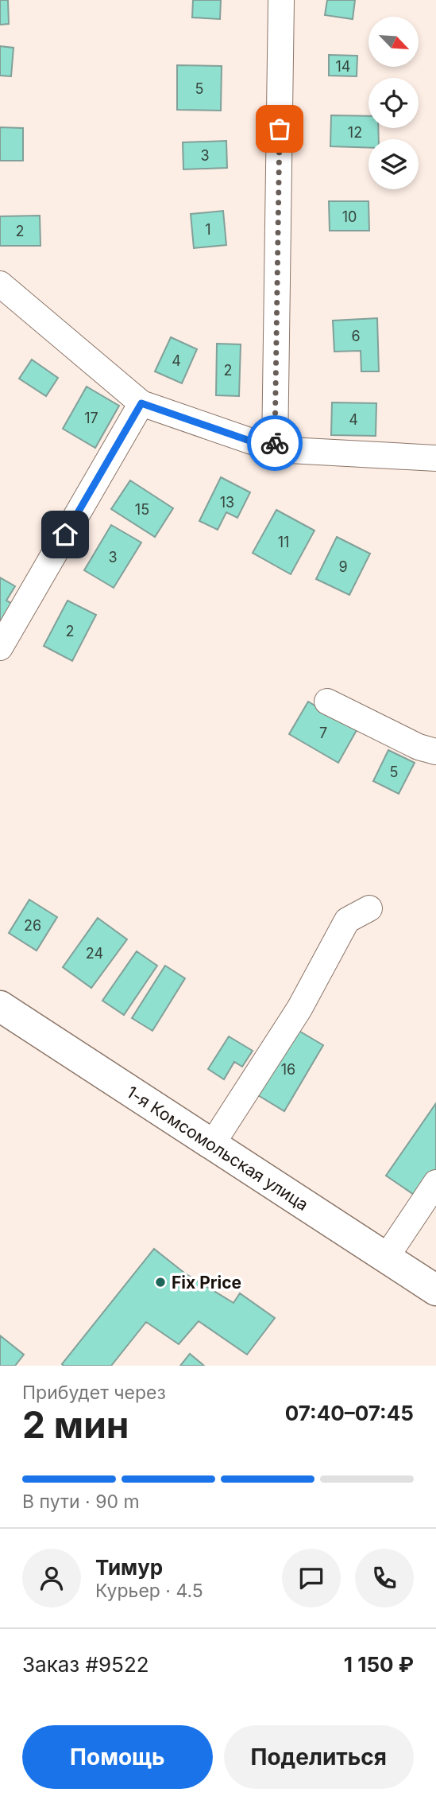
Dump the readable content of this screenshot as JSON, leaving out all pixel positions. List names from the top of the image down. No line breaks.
{"streets":{"main road":["1-я Комсомольская улица"]},"places":["Fix Price"],"house_numbers":["14","5","12","3","10","1","2","6","4","2","17","4","13","15","11","3","9","2","7","5","26","24","16"],"north":"bottom right","page":{"heading":["2 мин","Прибудет через","07:40–07:45"],"panel":["Тимур","Курьер · 4.5","Заказ #9522","1 150 ₽"],"bar":"В пути · 90 m","buttons":["Помощь","Поделиться"]}}
